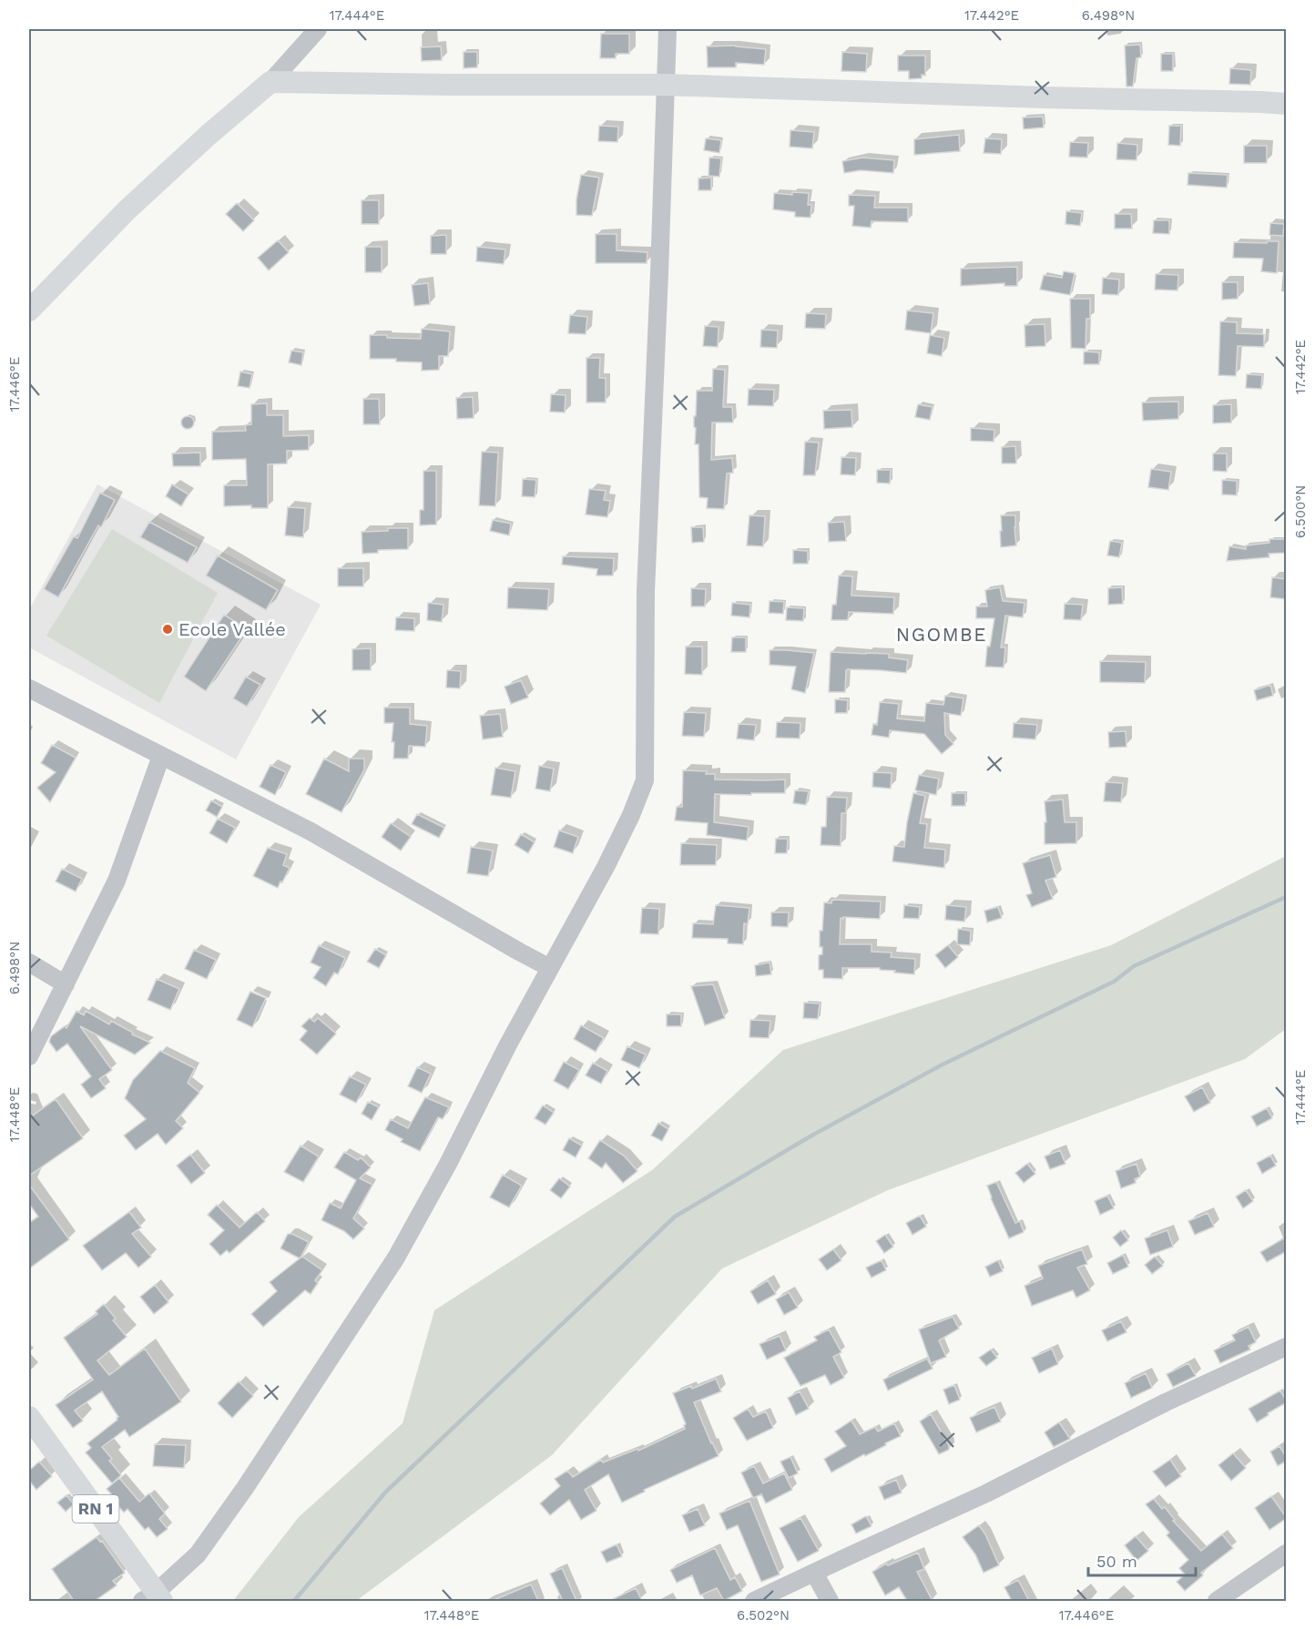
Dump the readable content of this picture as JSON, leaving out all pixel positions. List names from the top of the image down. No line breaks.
{"streets":{"main road":["RN 1"]},"districts":["NGOMBE"],"places":["Ecole Vallée"],"scale_bar":"50 m","coordinates":["17.444°E","17.442°E","6.498°N","17.446°E","6.500°N","17.448°E","6.502°N"]}
